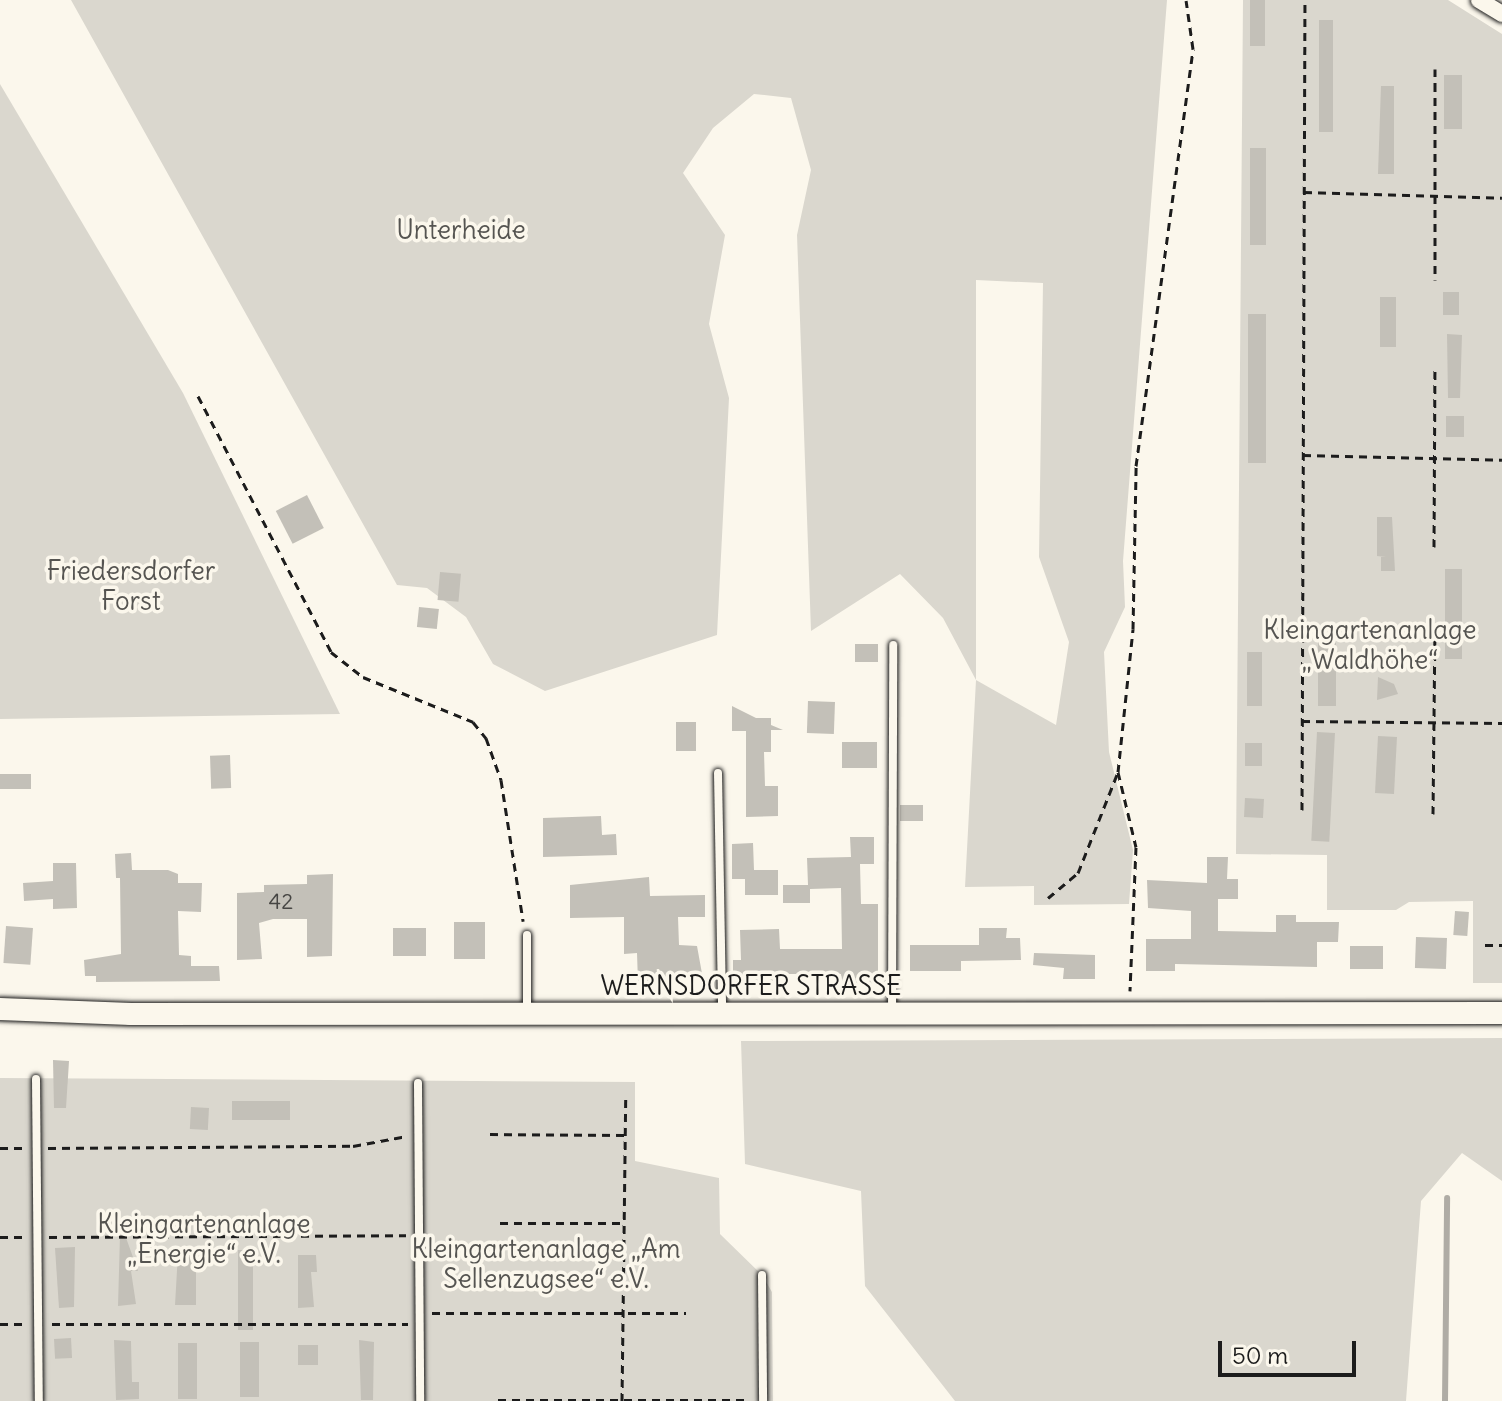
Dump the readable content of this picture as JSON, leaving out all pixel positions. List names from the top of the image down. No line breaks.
{"streets":{"main road":["WERNSDORFER STRASSE"]},"parks":["Unterheide","Friedersdorfer Forst","Kleingartenanlage „Waldhöhe“","Kleingartenanlage „Energie“ e.V.","Kleingartenanlage „Am Sellenzugsee“ e.V."],"house_numbers":["42"],"scale_bar":"50 m"}
